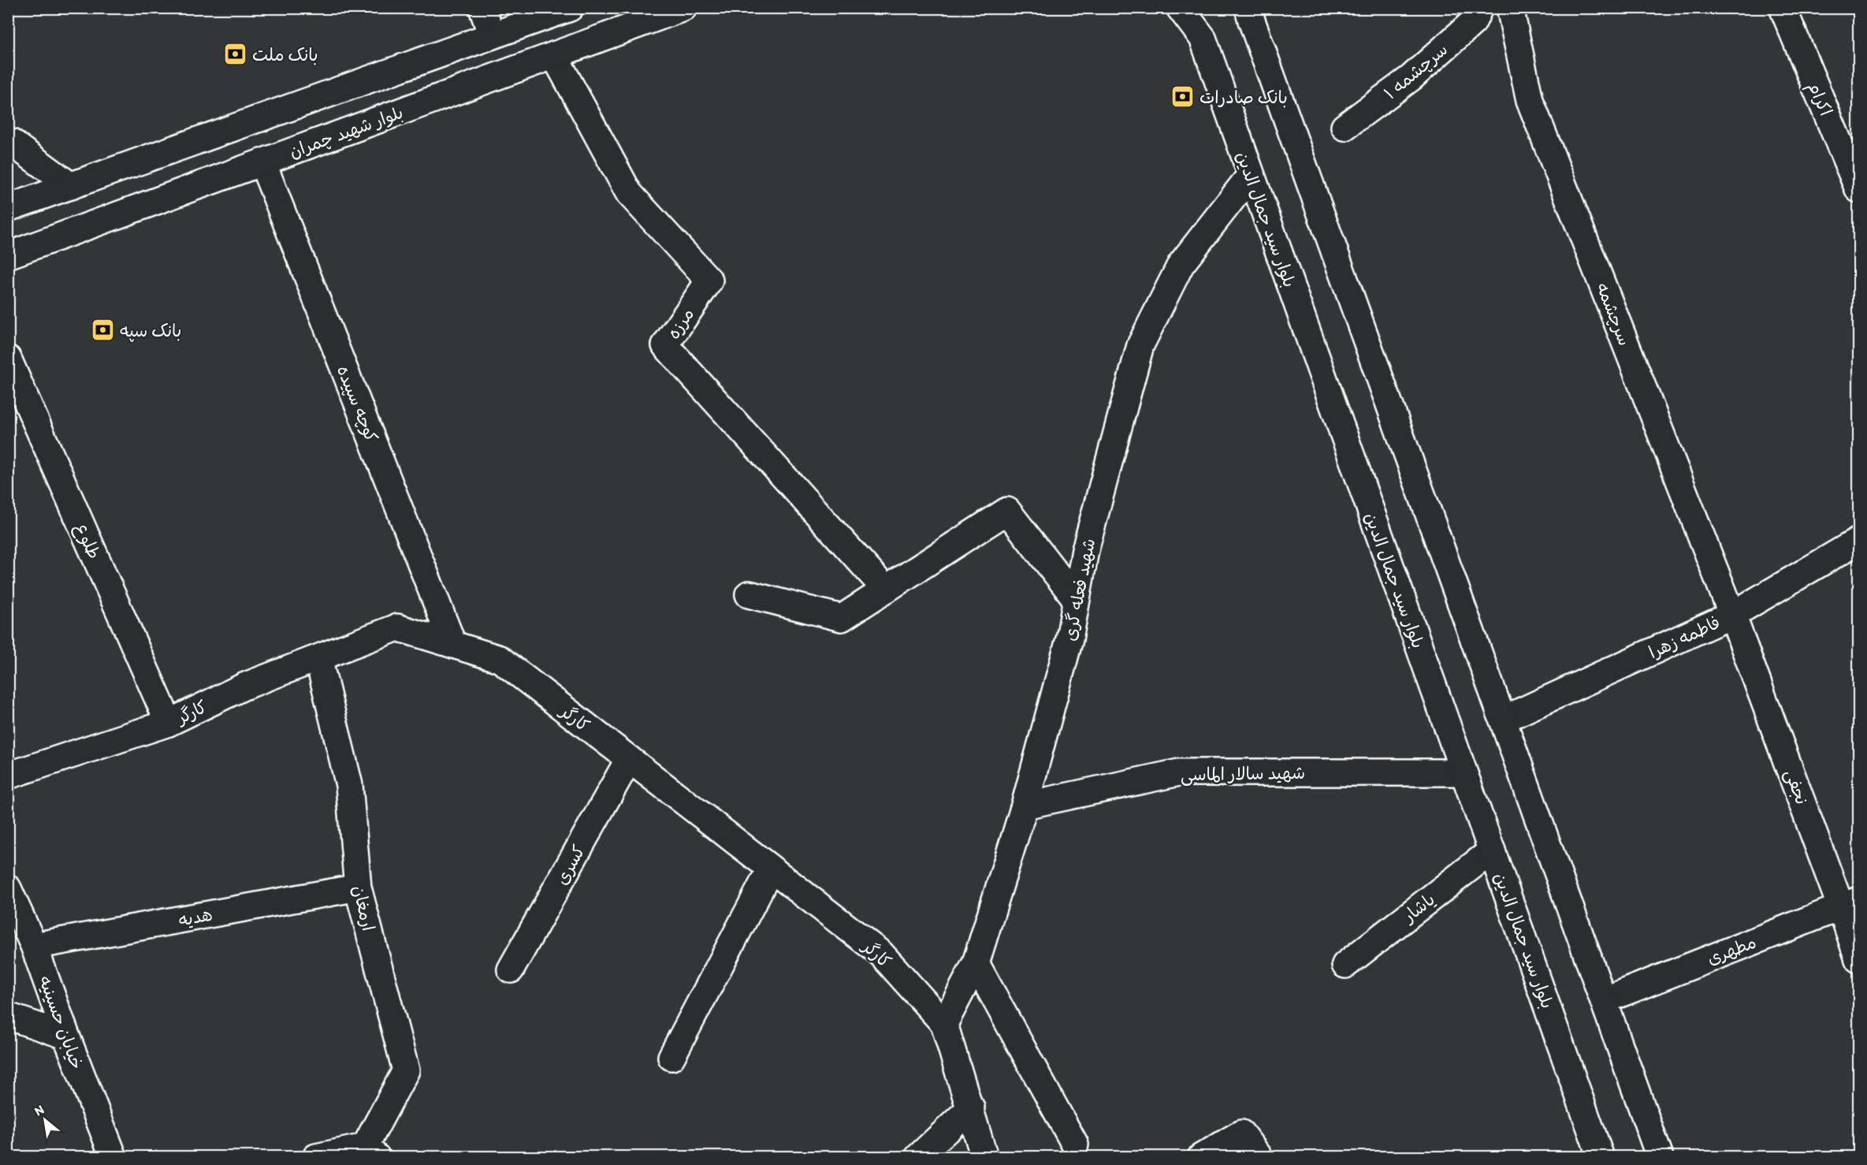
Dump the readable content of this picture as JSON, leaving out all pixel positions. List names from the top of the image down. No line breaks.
{"streets":{"street":["سرچشمه ۱","اکرام","بلوار شهید چمران","بلوار سید جمال الدین","سرچشمه","مرزه","کوچه سپیده","طلوع","شهید فعله گری","فاطمه زهرا","کارگر","شهید سالار الماسی","نجفی","کسری","یاشار","ارمغان","هدیه","مطهری","خیابان حسینیه"]},"crossings":[["بلوار شهید چمران","مرزه"],["بلوار شهید چمران","کوچه سپیده"],["بلوار سید جمال الدین","شهید فعله گری"],["بلوار سید جمال الدین","شهید سالار الماسی"],["بلوار سید جمال الدین","یاشار"],["سرچشمه","فاطمه زهرا"],["سرچشمه","نجفی"],["کوچه سپیده","کارگر"],["طلوع","کارگر"],["شهید فعله گری","کارگر"],["شهید فعله گری","شهید سالار الماسی"],["فاطمه زهرا","نجفی"],["کارگر","کسری"],["کارگر","ارمغان"],["نجفی","مطهری"],["ارمغان","هدیه"],["هدیه","خیابان حسینیه"]],"places":{"bank":["بانک ملت","بانک صادرات","بانک سپه"]},"north":"top left"}
